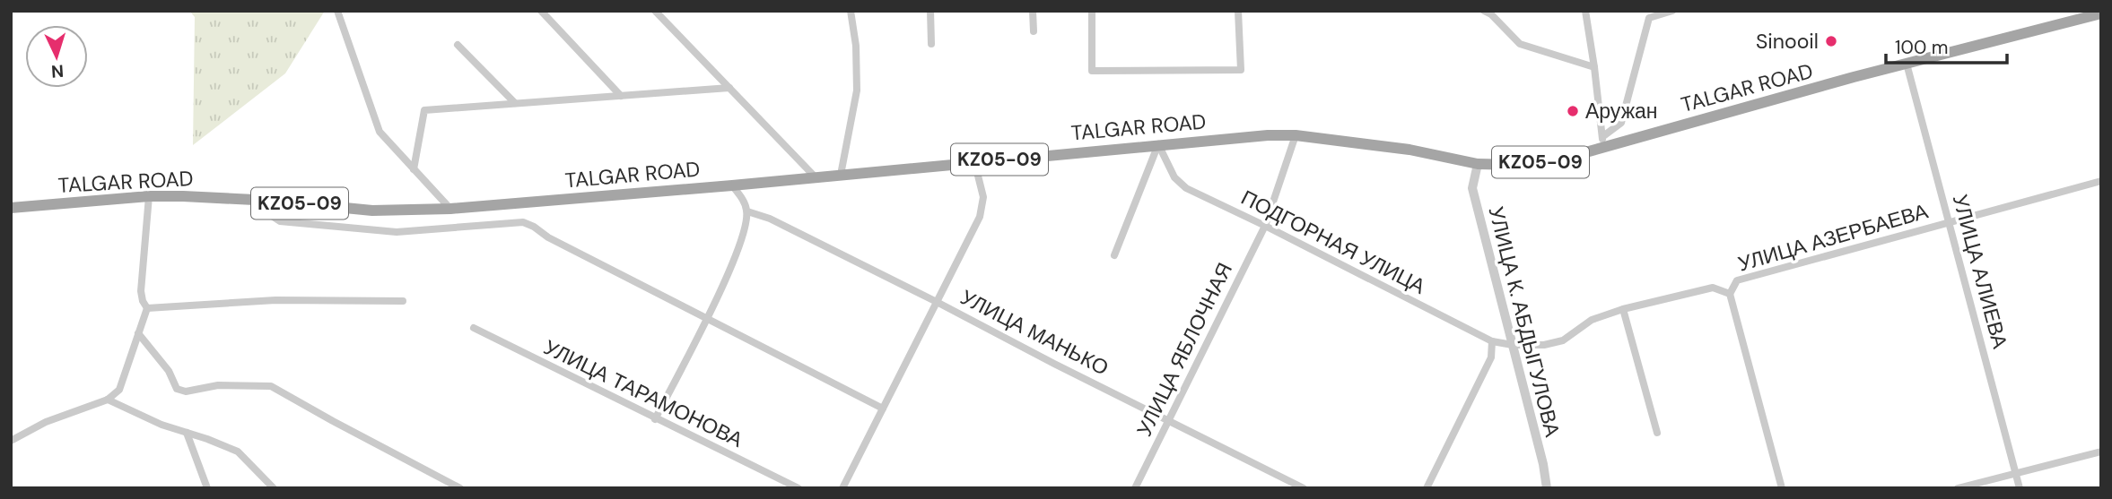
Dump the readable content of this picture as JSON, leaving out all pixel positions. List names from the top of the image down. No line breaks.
{"streets":{"main road":["TALGAR ROAD","KZ05-09"],"street":["УЛИЦА АЗЕРБАЕВА","ПОДГОРНАЯ УЛИЦА","УЛИЦА АЛИЕВА","УЛИЦА К. АБДЫГУЛОВА","УЛИЦА МАНЬКО","УЛИЦА ЯБЛОЧНАЯ","УЛИЦА ТАРАМОНОВА"]},"crossings":[["TALGAR ROAD","ПОДГОРНАЯ УЛИЦА"],["TALGAR ROAD","УЛИЦА АЛИЕВА"],["TALGAR ROAD","УЛИЦА К. АБДЫГУЛОВА"],["TALGAR ROAD","УЛИЦА ЯБЛОЧНАЯ"],["УЛИЦА АЗЕРБАЕВА","ПОДГОРНАЯ УЛИЦА"],["УЛИЦА АЗЕРБАЕВА","УЛИЦА АЛИЕВА"],["УЛИЦА АЗЕРБАЕВА","УЛИЦА К. АБДЫГУЛОВА"],["ПОДГОРНАЯ УЛИЦА","УЛИЦА К. АБДЫГУЛОВА"],["ПОДГОРНАЯ УЛИЦА","УЛИЦА ЯБЛОЧНАЯ"],["УЛИЦА МАНЬКО","УЛИЦА ЯБЛОЧНАЯ"]],"places":["Sinooil","Аружан"],"scale_bar":"100 m","north":"bottom"}
